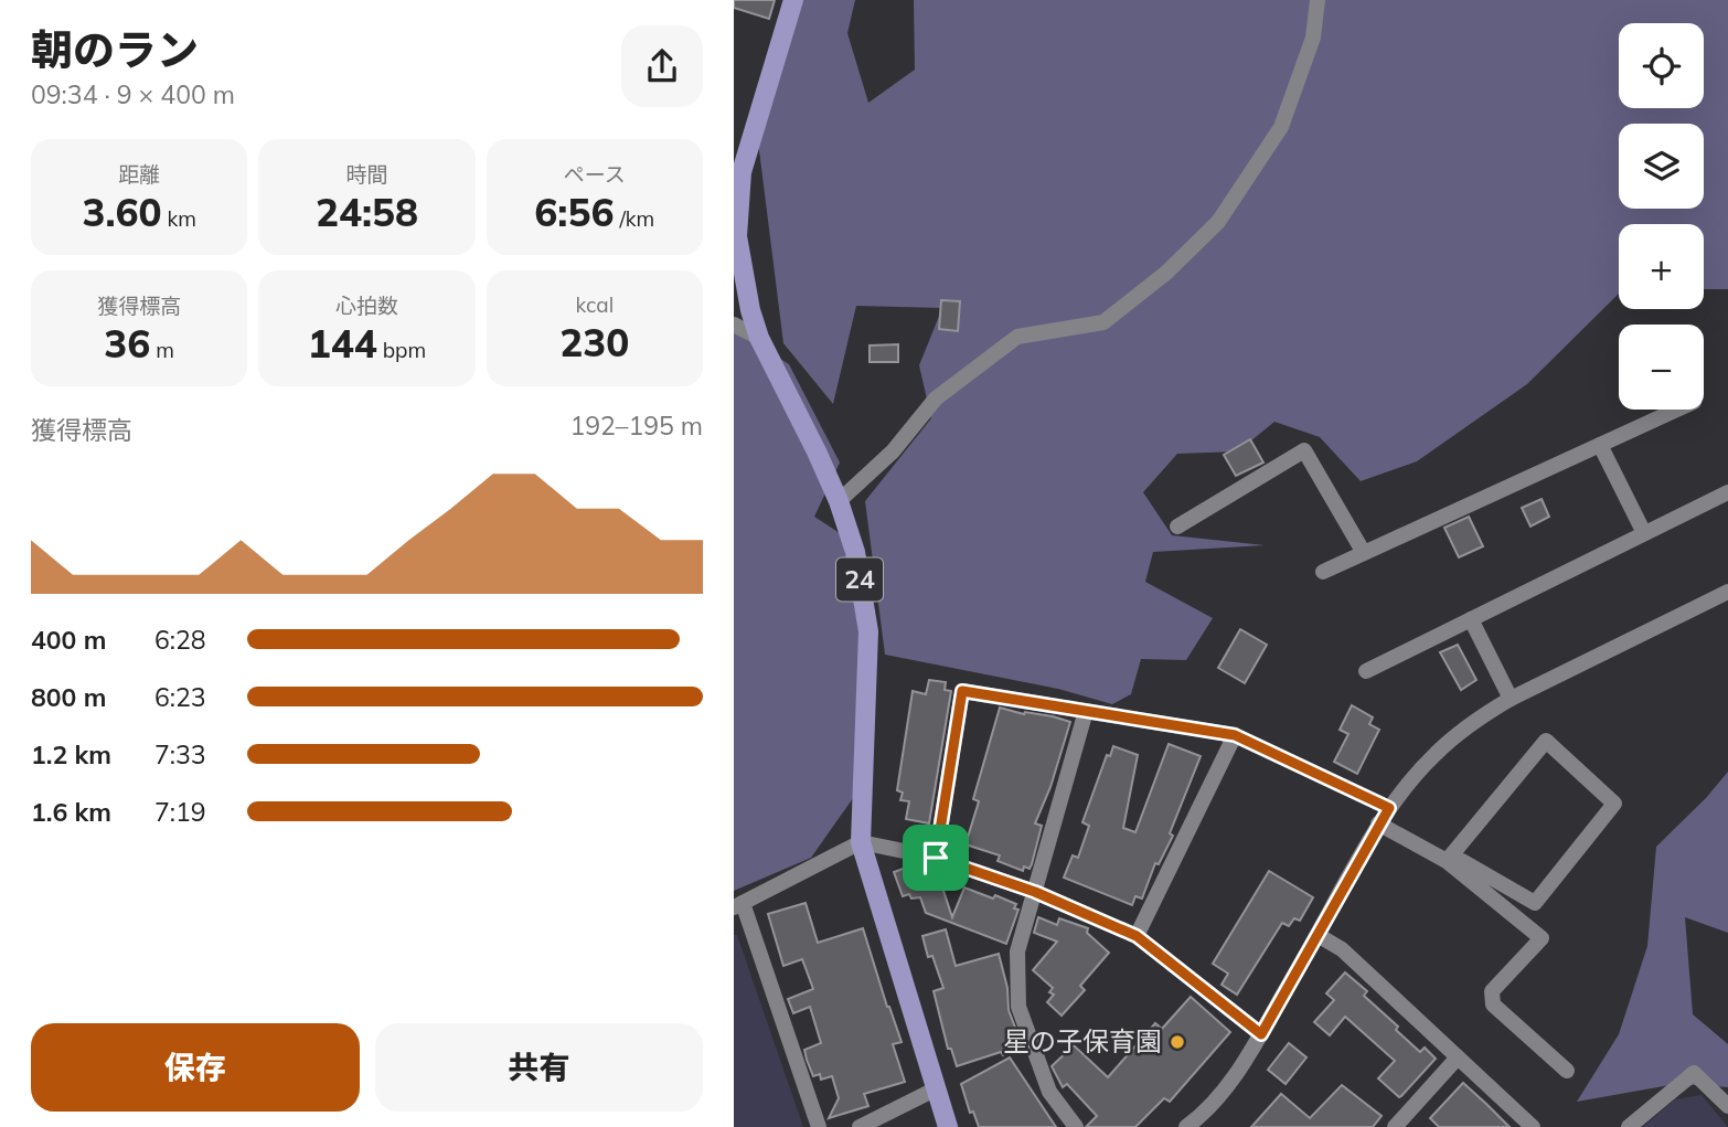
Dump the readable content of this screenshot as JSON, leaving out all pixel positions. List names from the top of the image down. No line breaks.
{"streets":{"main road":["24"]},"places":["星の子保育園"],"page":{"heading":["朝のラン","09:34 · 9 × 400 m"],"map_buttons":["+","−"],"stats":[["距離","3.60 km"],["時間","24:58"],["ペース","6:56 /km"],["獲得標高","36 m"],["心拍数","144 bpm"],["kcal","230"]],"chart":["獲得標高","192–195 m"],"list":[{"name":"400 m","note":"6:28"},{"name":"800 m","note":"6:23"},{"name":"1.2 km","note":"7:33"},{"name":"1.6 km","note":"7:19"}],"buttons":["保存","共有"]}}
